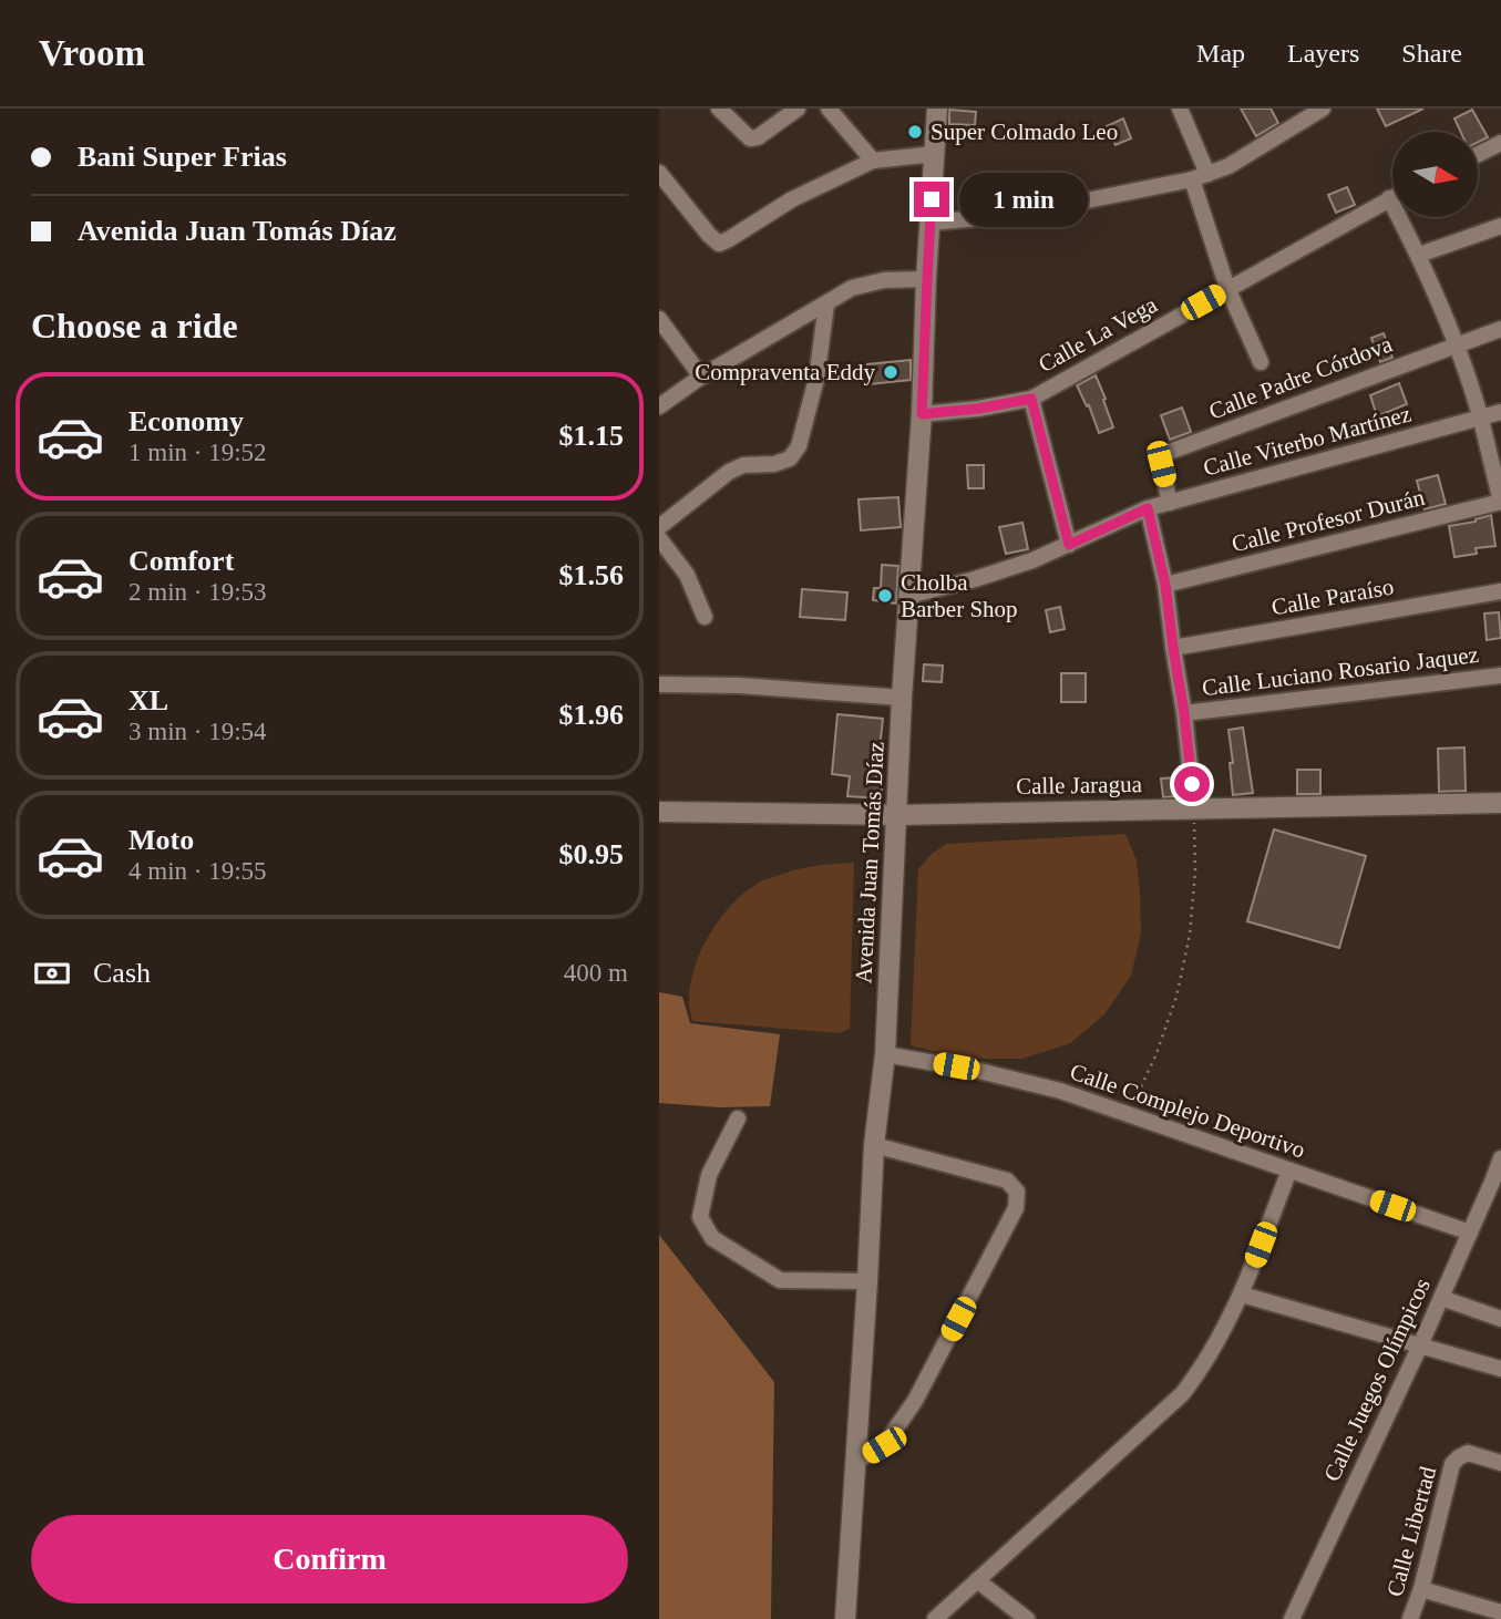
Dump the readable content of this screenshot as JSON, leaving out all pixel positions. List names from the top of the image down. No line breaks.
{"streets":{"street":["Calle La Vega","Calle Padre Córdova","Calle Viterbo Martínez","Calle Profesor Durán","Calle Paraíso","Calle Luciano Rosario Jaquez","Calle Jaragua","Avenida Juan Tomás Díaz","Calle Complejo Deportivo","Calle Juegos Olímpicos","Calle Libertad"]},"crossings":[["Calle La Vega","Avenida Juan Tomás Díaz"],["Calle Padre Córdova","Calle Viterbo Martínez"],["Calle Viterbo Martínez","Avenida Juan Tomás Díaz"],["Calle Jaragua","Avenida Juan Tomás Díaz"],["Avenida Juan Tomás Díaz","Calle Complejo Deportivo"],["Calle Complejo Deportivo","Calle Juegos Olímpicos"]],"places":["Super Colmado Leo","Compraventa Eddy","Cholba Barber Shop"],"north":"right","page":{"header":"Vroom","nav":["Map","Layers","Share"],"banner":["Bani Super Frias","Avenida Juan Tomás Díaz"],"bubble":"1 min","heading":"Choose a ride","list":[{"name":"Economy","note":"1 min · 19:52","value":"$1.15"},{"name":"Comfort","note":"2 min · 19:53","value":"$1.56"},{"name":"XL","note":"3 min · 19:54","value":"$1.96"},{"name":"Moto","note":"4 min · 19:55","value":"$0.95"}],"pay":["Cash","400 m"],"buttons":"Confirm"}}
